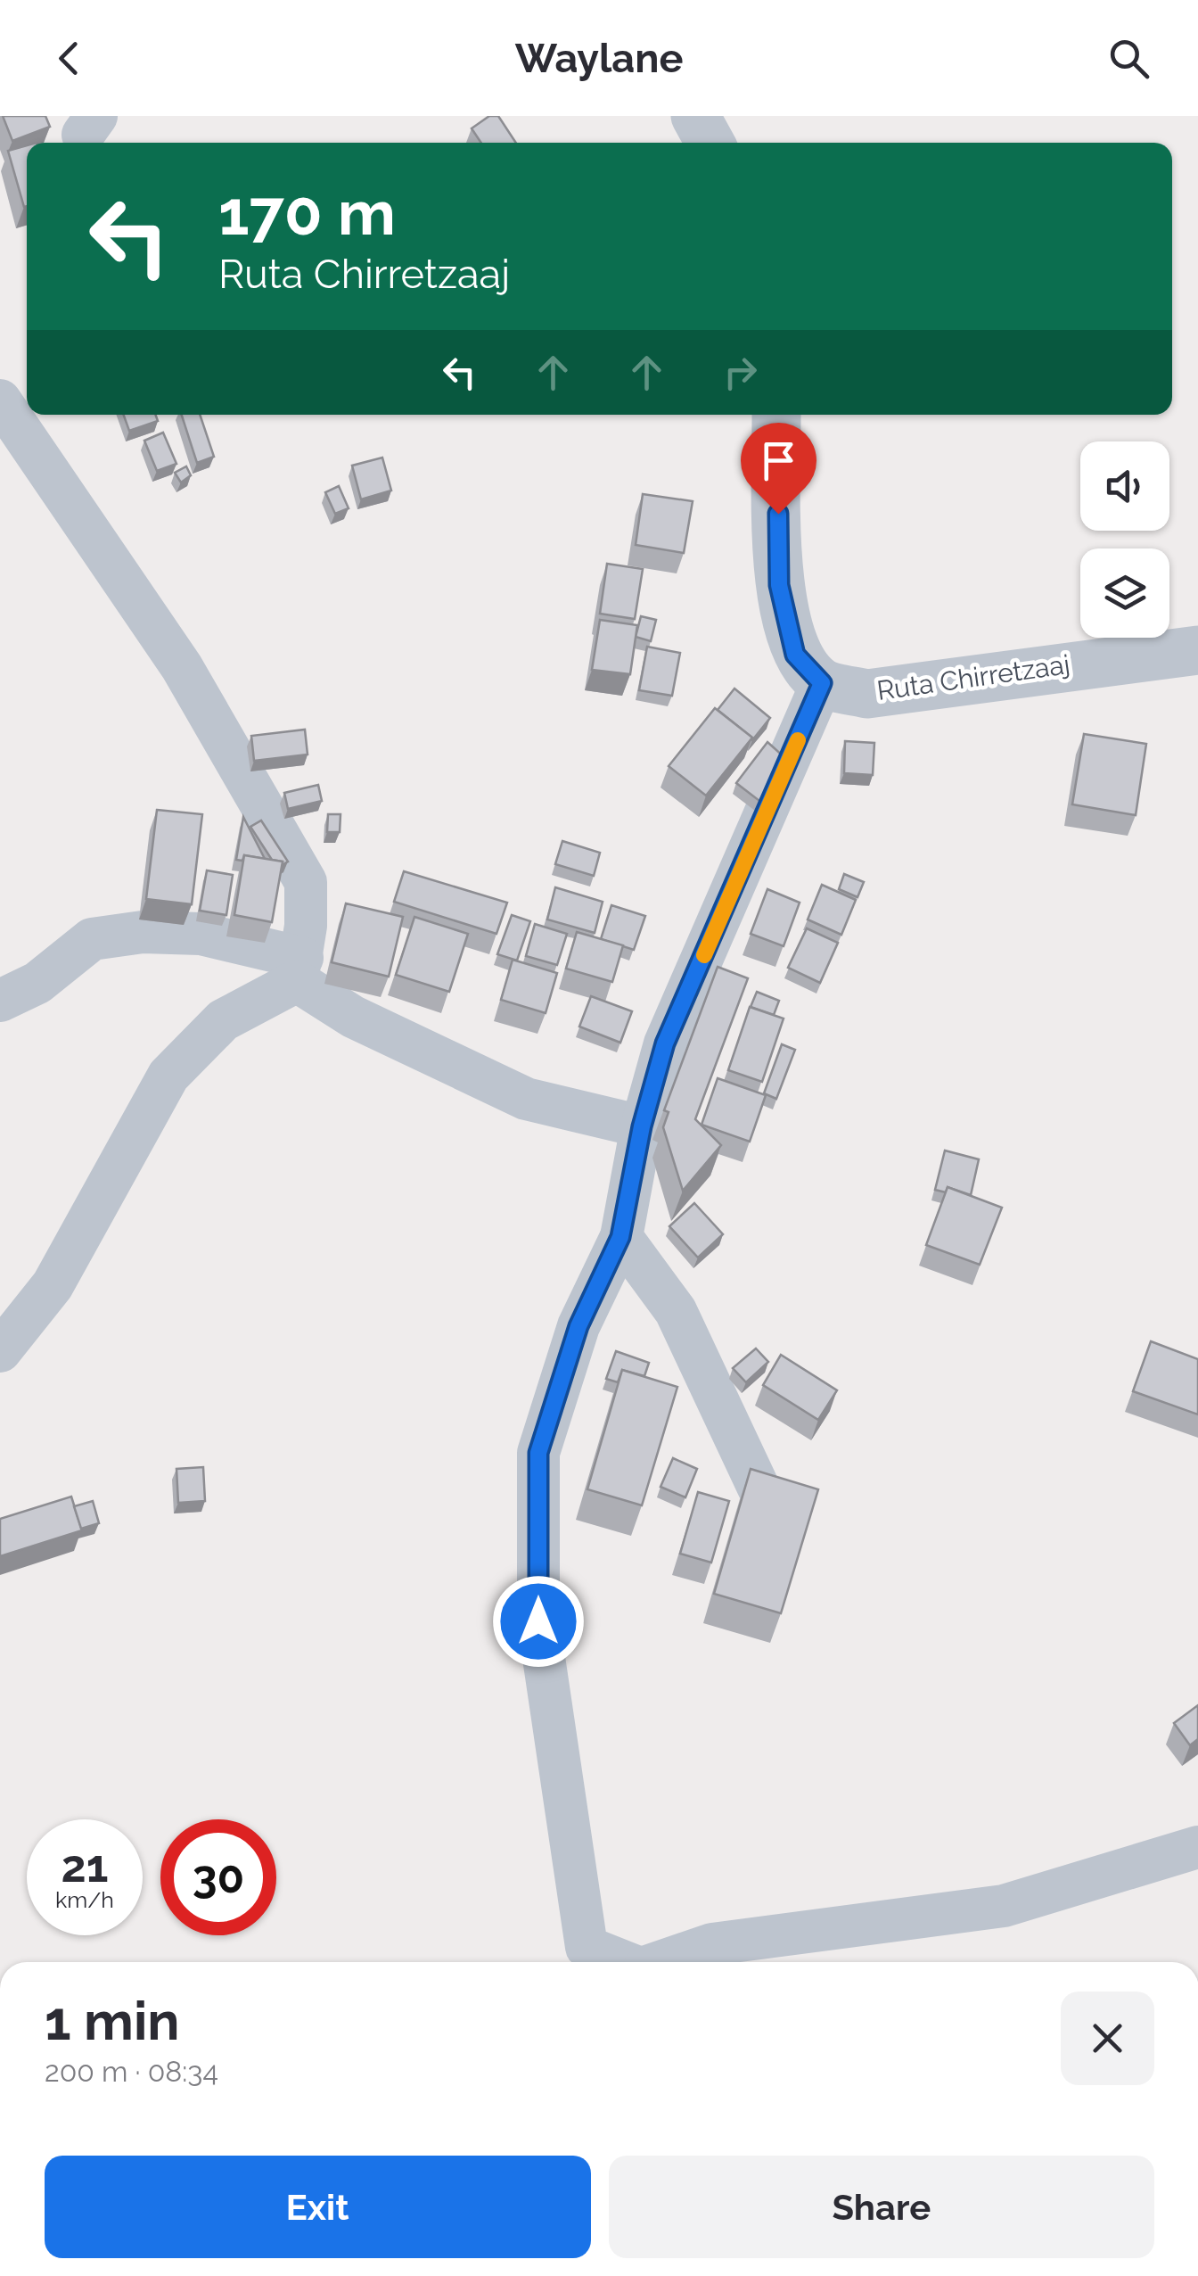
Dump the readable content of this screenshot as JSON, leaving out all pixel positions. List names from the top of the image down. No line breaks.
{"streets":{"street":["Ruta Chirretzaaj"]},"page":{"header":"Waylane","turn":["170 m","Ruta Chirretzaaj"],"speed":"21 km/h","limit":"30","heading":["1 min","200 m · 08:34"],"buttons":["Exit","Share"]}}
